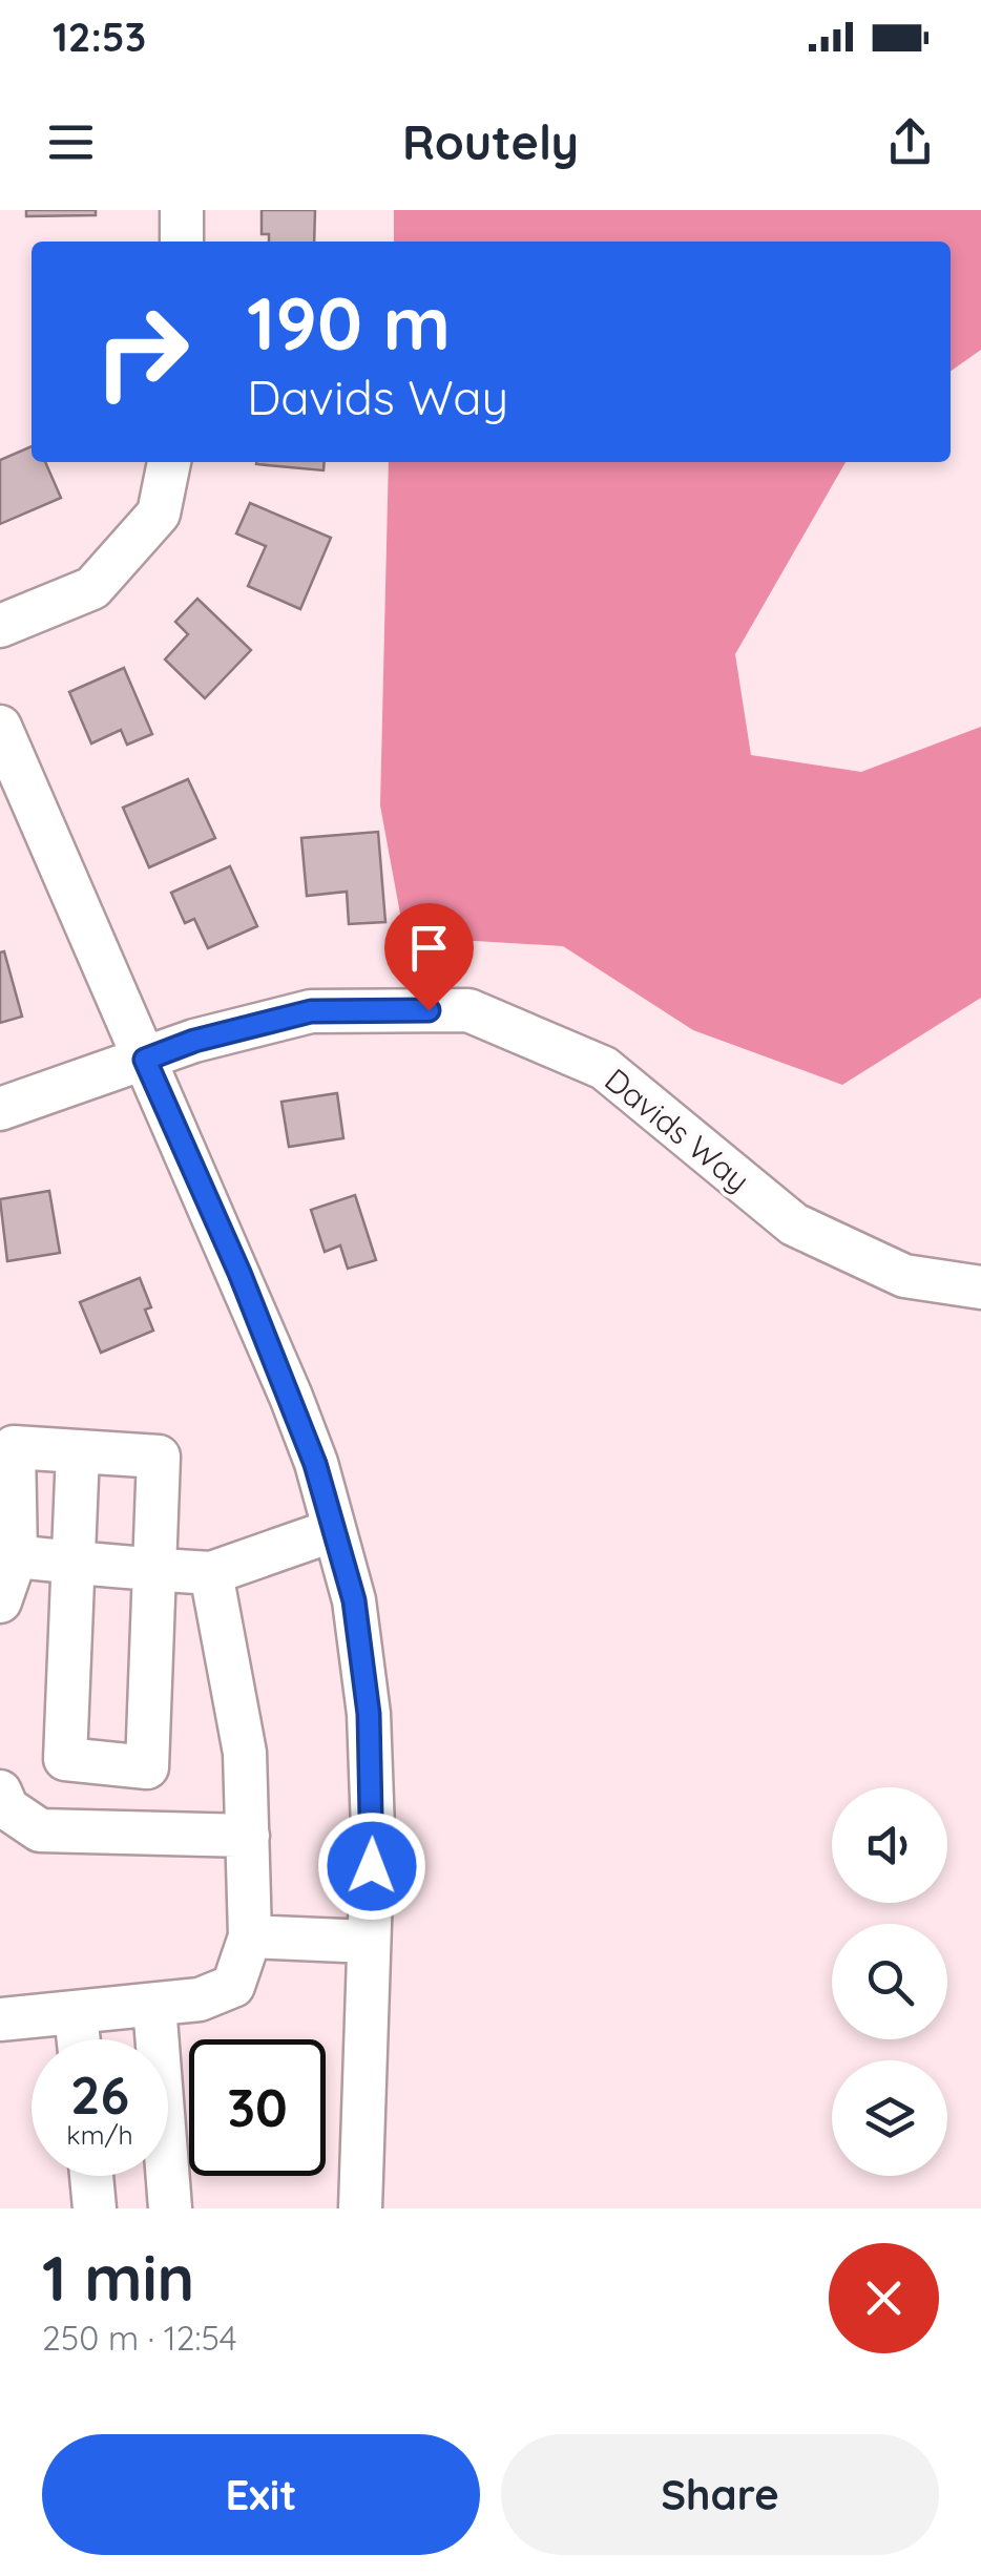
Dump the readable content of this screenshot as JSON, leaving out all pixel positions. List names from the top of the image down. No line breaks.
{"streets":{"street":["Davids Way"]},"page":{"status":"12:53","header":"Routely","turn":["190 m","Davids Way"],"speed":"26 km/h","limit":"30","heading":["1 min","250 m · 12:54"],"buttons":["Exit","Share"]}}
